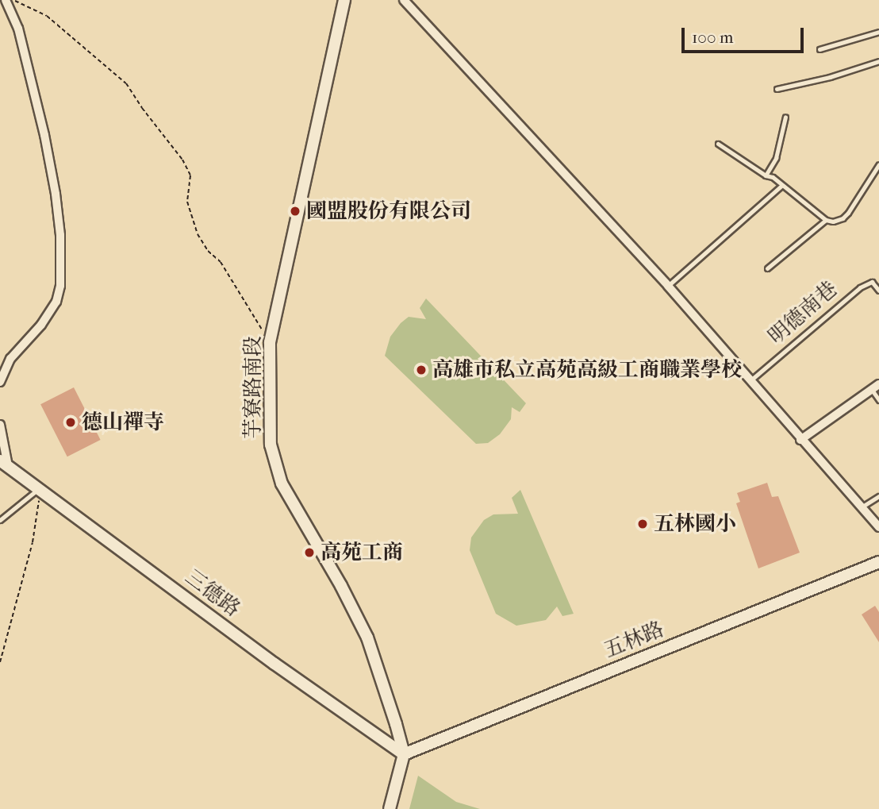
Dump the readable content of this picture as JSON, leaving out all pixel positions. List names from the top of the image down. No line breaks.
{"streets":{"street":["芋寮路南段","三德路","五林路"],"lane":["明德南巷"]},"crossings":[["芋寮路南段","三德路"],["芋寮路南段","五林路"],["三德路","五林路"]],"places":["國盟股份有限公司","高雄市私立高苑高級工商職業學校","德山禪寺","五林國小","高苑工商"],"scale_bar":"100 m"}
